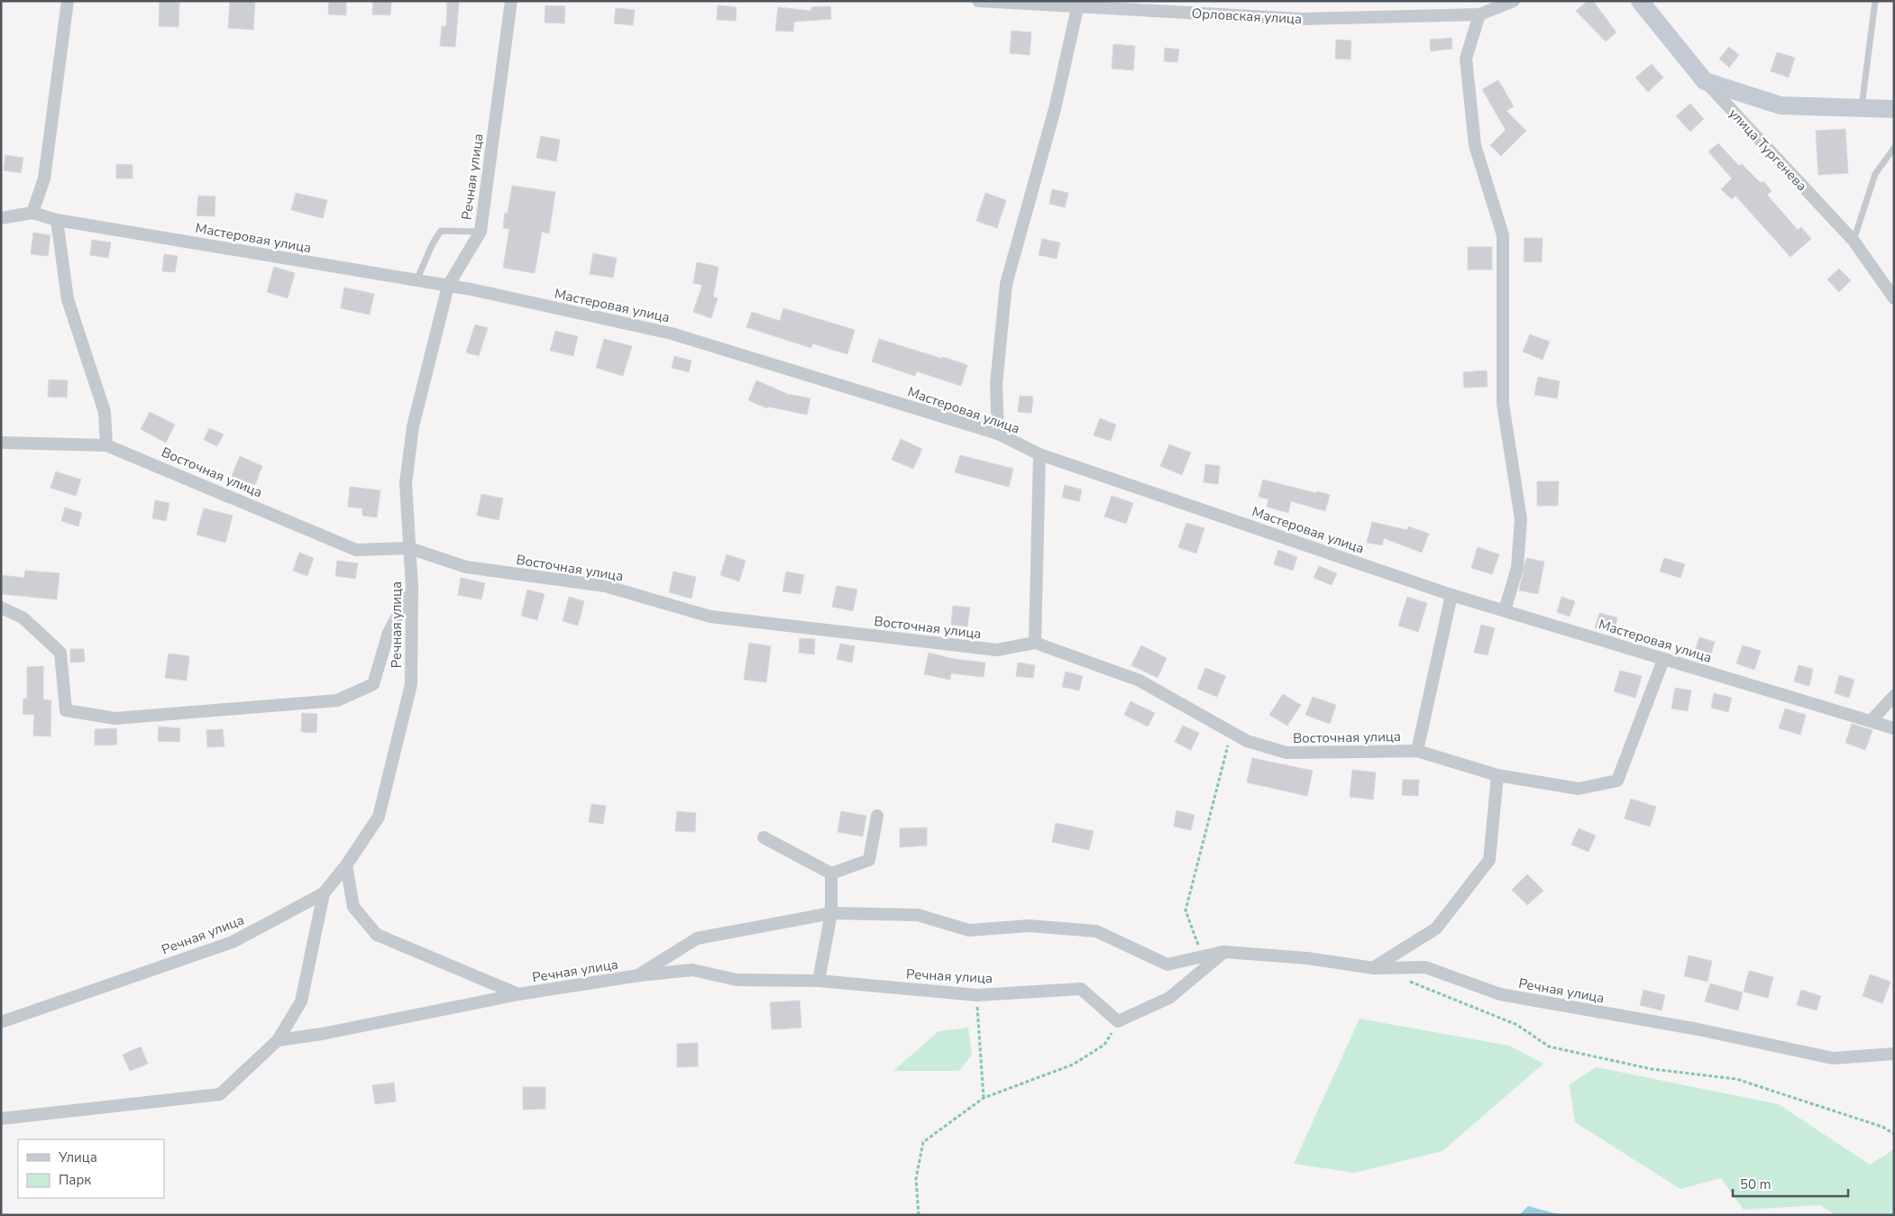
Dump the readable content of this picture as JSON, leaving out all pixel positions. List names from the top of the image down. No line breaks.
{"streets":{"main road":["улица Тургенева"],"street":["Орловская улица","Речная улица","Мастеровая улица","Восточная улица"]},"crossings":[["Речная улица","Мастеровая улица"],["Речная улица","Восточная улица"],["Мастеровая улица","Восточная улица"]],"legend":["Улица","Парк"],"scale_bar":"50 m"}
